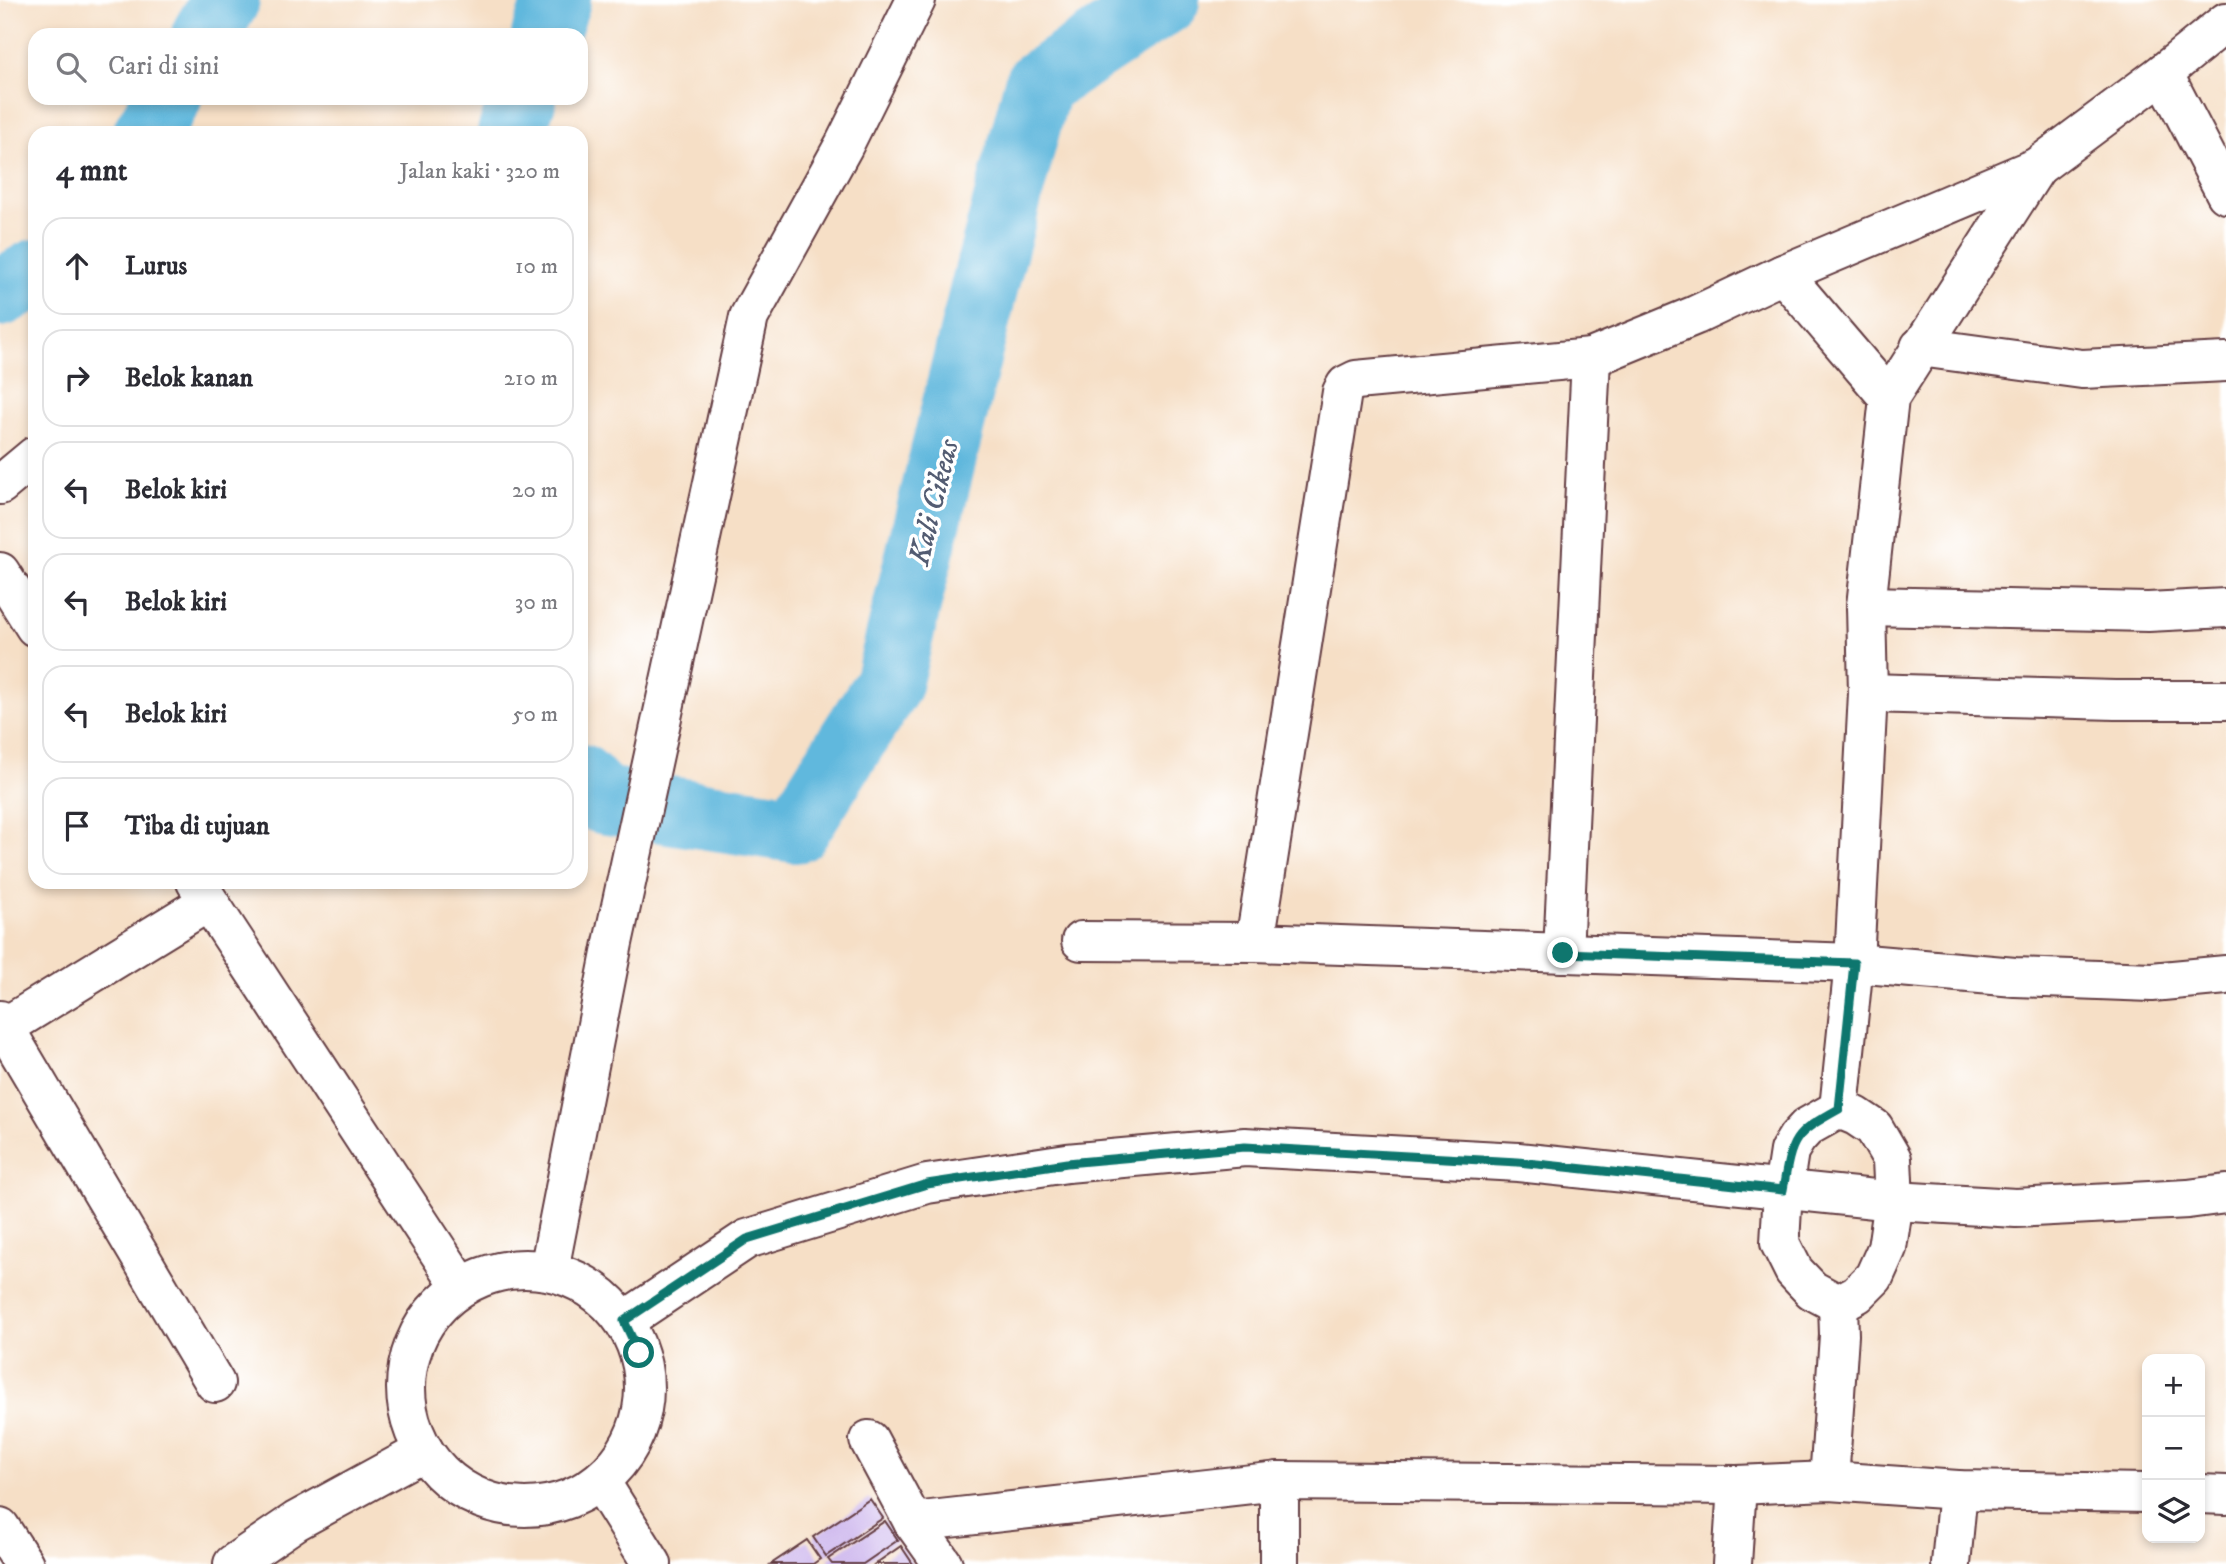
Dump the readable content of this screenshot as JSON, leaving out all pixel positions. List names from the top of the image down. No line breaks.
{"water":["Kali Cikeas"],"page":{"search":"Cari di sini","heading":["4 mnt","Jalan kaki · 320 m"],"list":[["Lurus","10 m"],["Belok kanan","210 m"],["Belok kiri","20 m"],["Belok kiri","30 m"],["Belok kiri","50 m"],"Tiba di tujuan"],"map_buttons":["+","−"]}}
